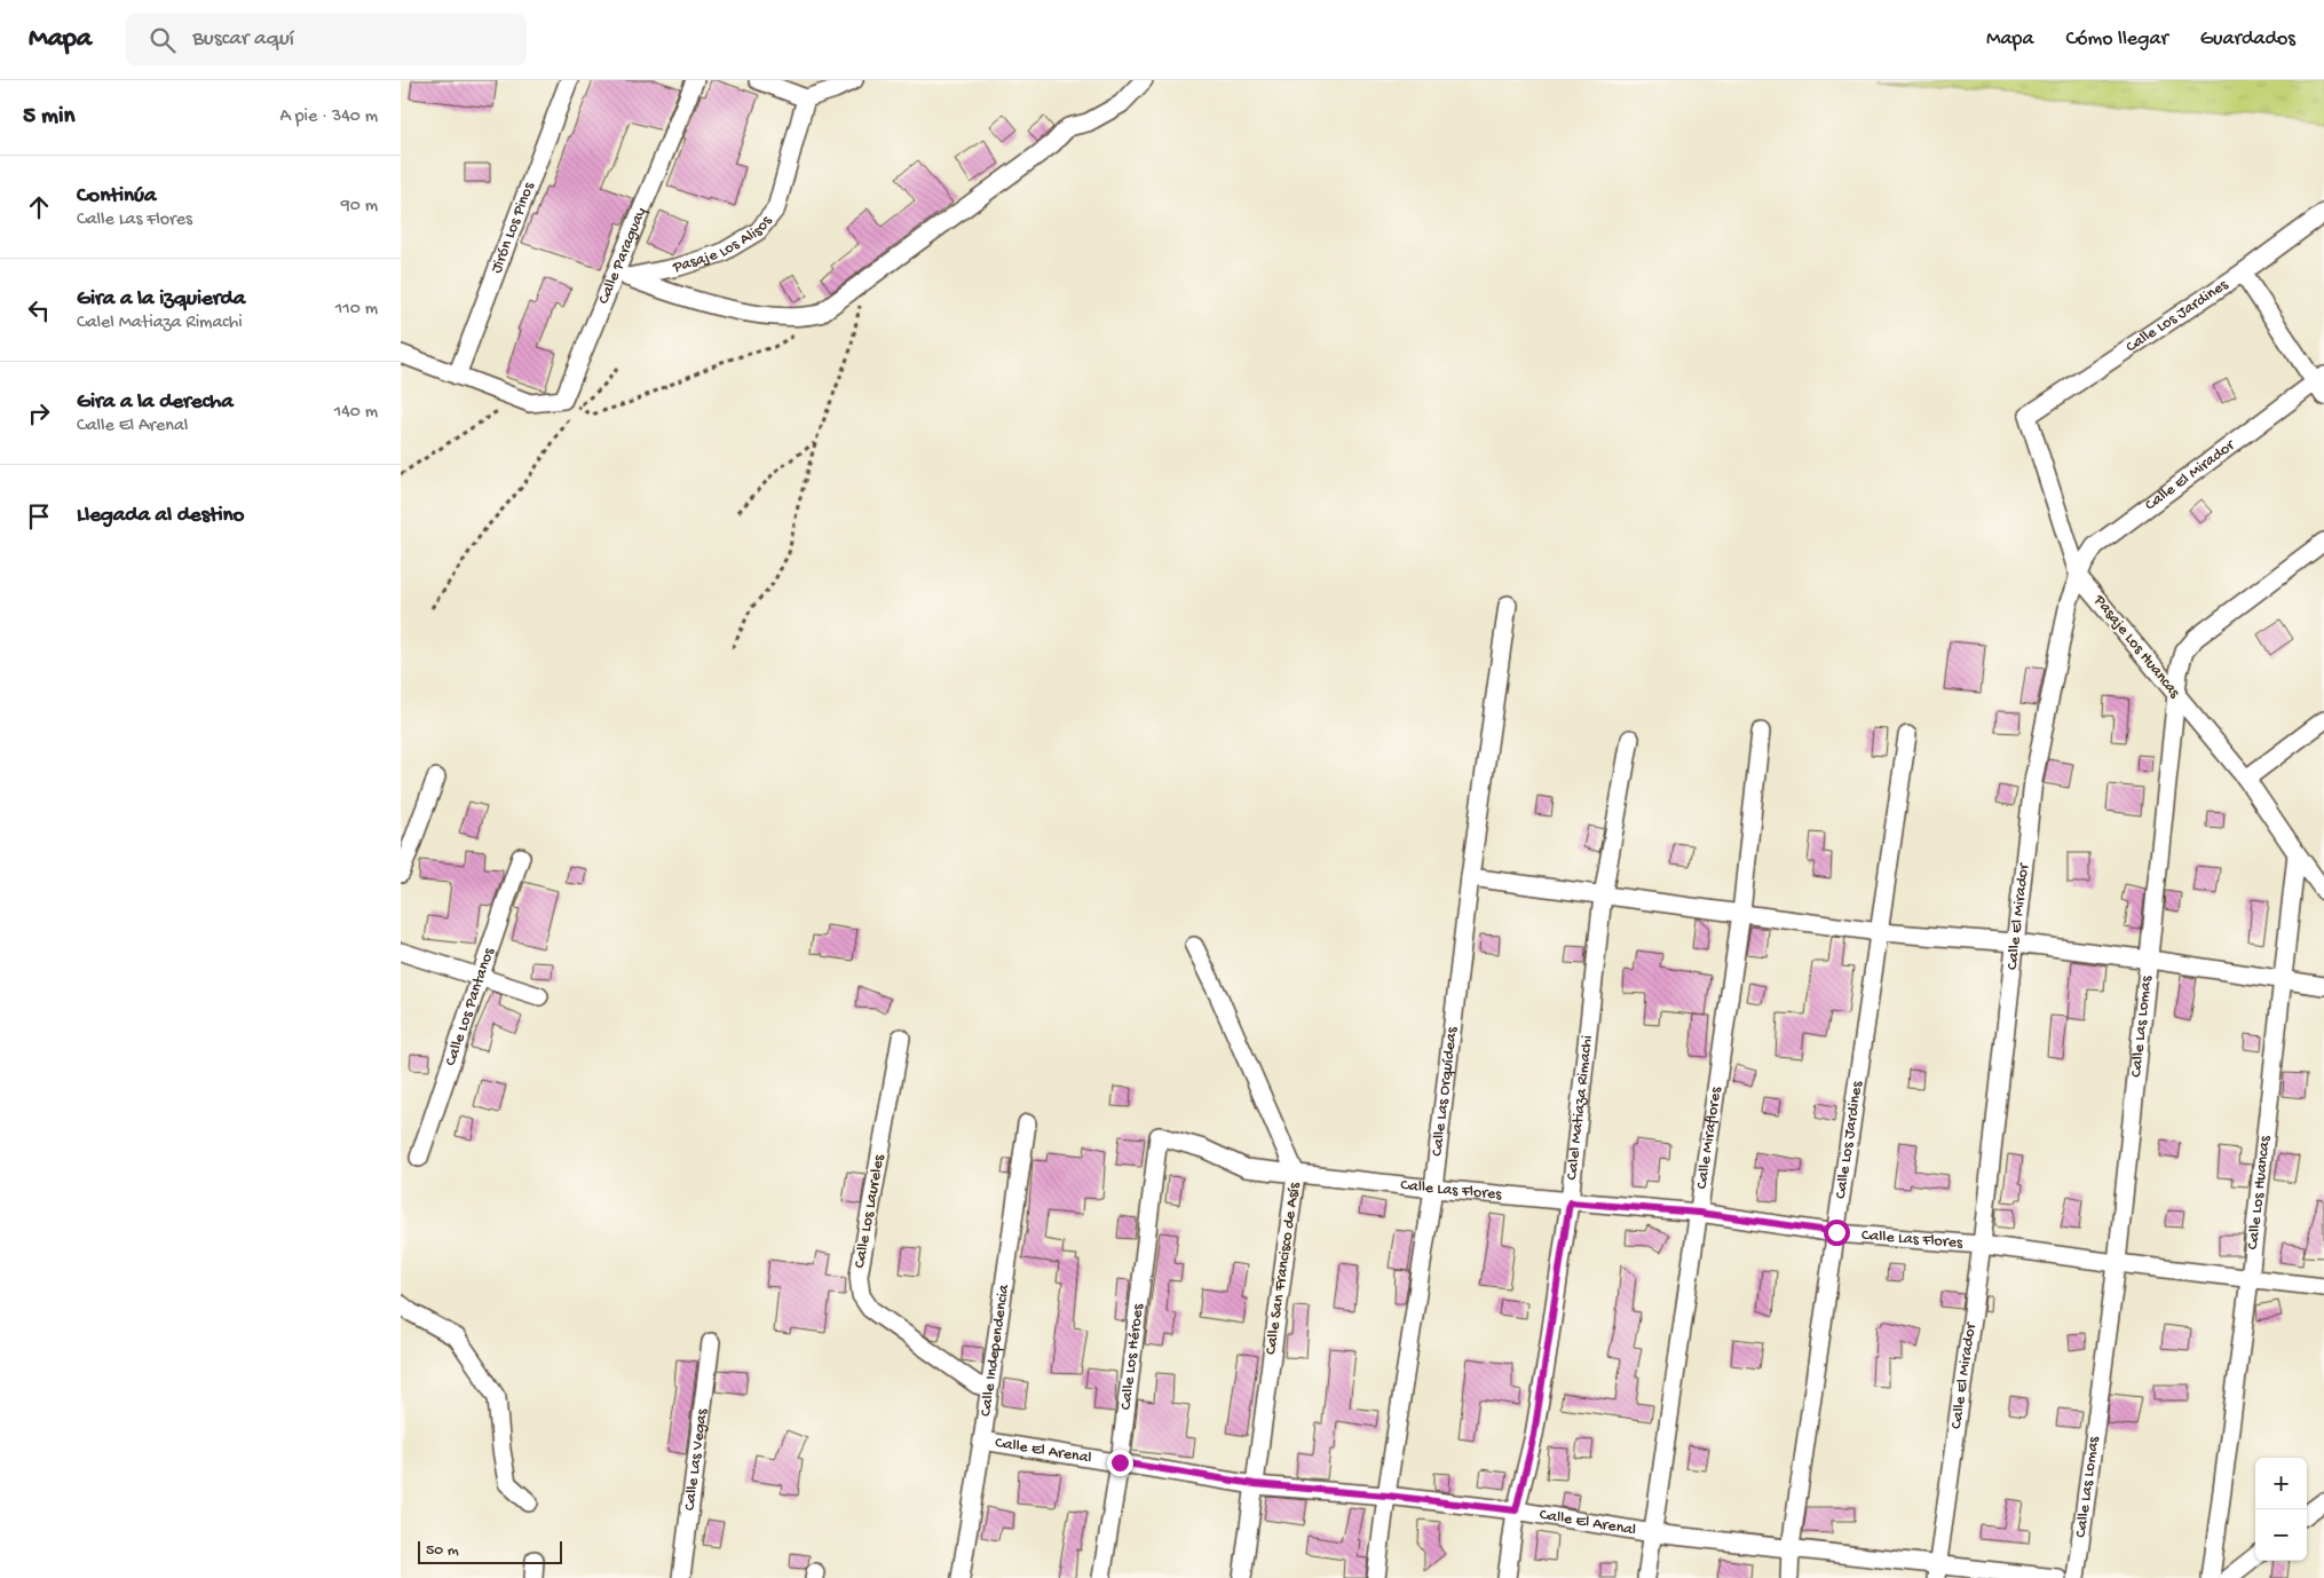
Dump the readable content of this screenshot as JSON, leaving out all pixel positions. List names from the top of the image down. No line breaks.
{"streets":{"street":["Jirón Los Pinos","Pasaje Los Alisos","Calle Paraguay","Calle Los Jardines","Calle El Mirador","Pasaje Los Huancas","Calle Los Pantanos","Calle Las Lomas","Calle Las Orquídeas","Calel Matiaza Rimachi","Calle Miraflores","Calle Las Flores","Calle Los Huancas","Calle Los Laureles","Calle San Francisco de Asís","Calle Independencia","Calle Los Héroes","Calle El Arenal","Calle Las Vegas"]},"crossings":[["Pasaje Los Alisos","Calle Paraguay"],["Calle Los Jardines","Pasaje Los Huancas"],["Calle Los Jardines","Calle Las Flores"],["Calle Los Jardines","Calle El Arenal"],["Calle El Mirador","Pasaje Los Huancas"],["Calle El Mirador","Calle Las Flores"],["Calle El Mirador","Calle El Arenal"],["Pasaje Los Huancas","Calle Las Lomas"],["Pasaje Los Huancas","Calle Los Huancas"],["Calle Las Lomas","Calle Las Flores"],["Calle Las Orquídeas","Calle Las Flores"],["Calle Las Orquídeas","Calle El Arenal"],["Calel Matiaza Rimachi","Calle Las Flores"],["Calel Matiaza Rimachi","Calle El Arenal"],["Calle Miraflores","Calle Las Flores"],["Calle Miraflores","Calle El Arenal"],["Calle Las Flores","Calle Los Huancas"],["Calle Las Flores","Calle San Francisco de Asís"],["Calle Las Flores","Calle Los Héroes"],["Calle Los Laureles","Calle Independencia"],["Calle San Francisco de Asís","Calle El Arenal"],["Calle Independencia","Calle El Arenal"],["Calle Los Héroes","Calle El Arenal"]],"scale_bar":"50 m","page":{"header":"Mapa","search":"Buscar aquí","nav":["Mapa","Cómo llegar","Guardados"],"heading":["5 min","A pie · 340 m"],"list":[["Continúa","Calle Las Flores","90 m"],["Gira a la izquierda","Calel Matiaza Rimachi","110 m"],["Gira a la derecha","Calle El Arenal","140 m"],"Llegada al destino"],"map_buttons":["+","−"],"scale":"50 m"}}
